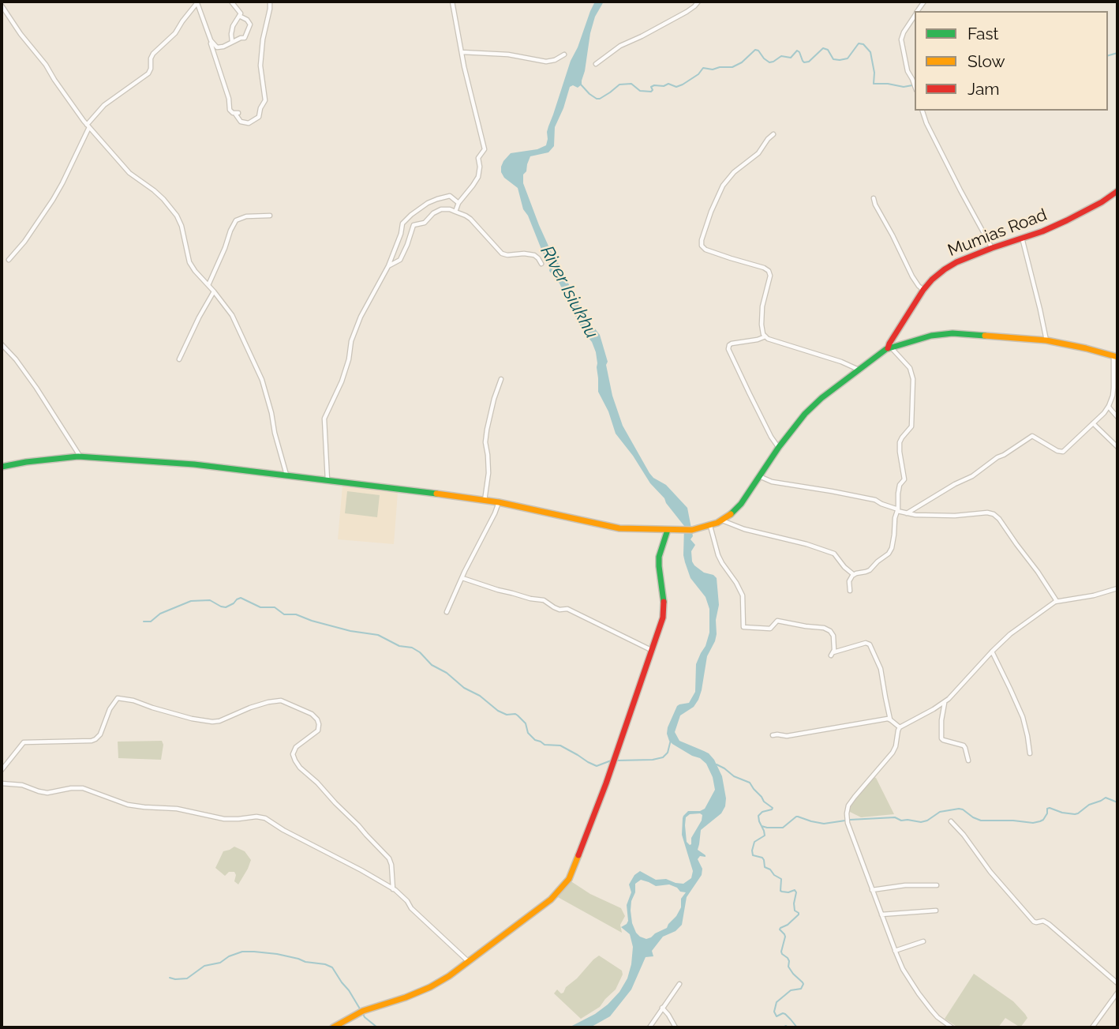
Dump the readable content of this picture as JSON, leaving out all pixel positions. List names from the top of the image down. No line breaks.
{"streets":{"street":["Mumias Road"]},"water":["River Isiukhu"],"legend":["Fast","Slow","Jam"]}
